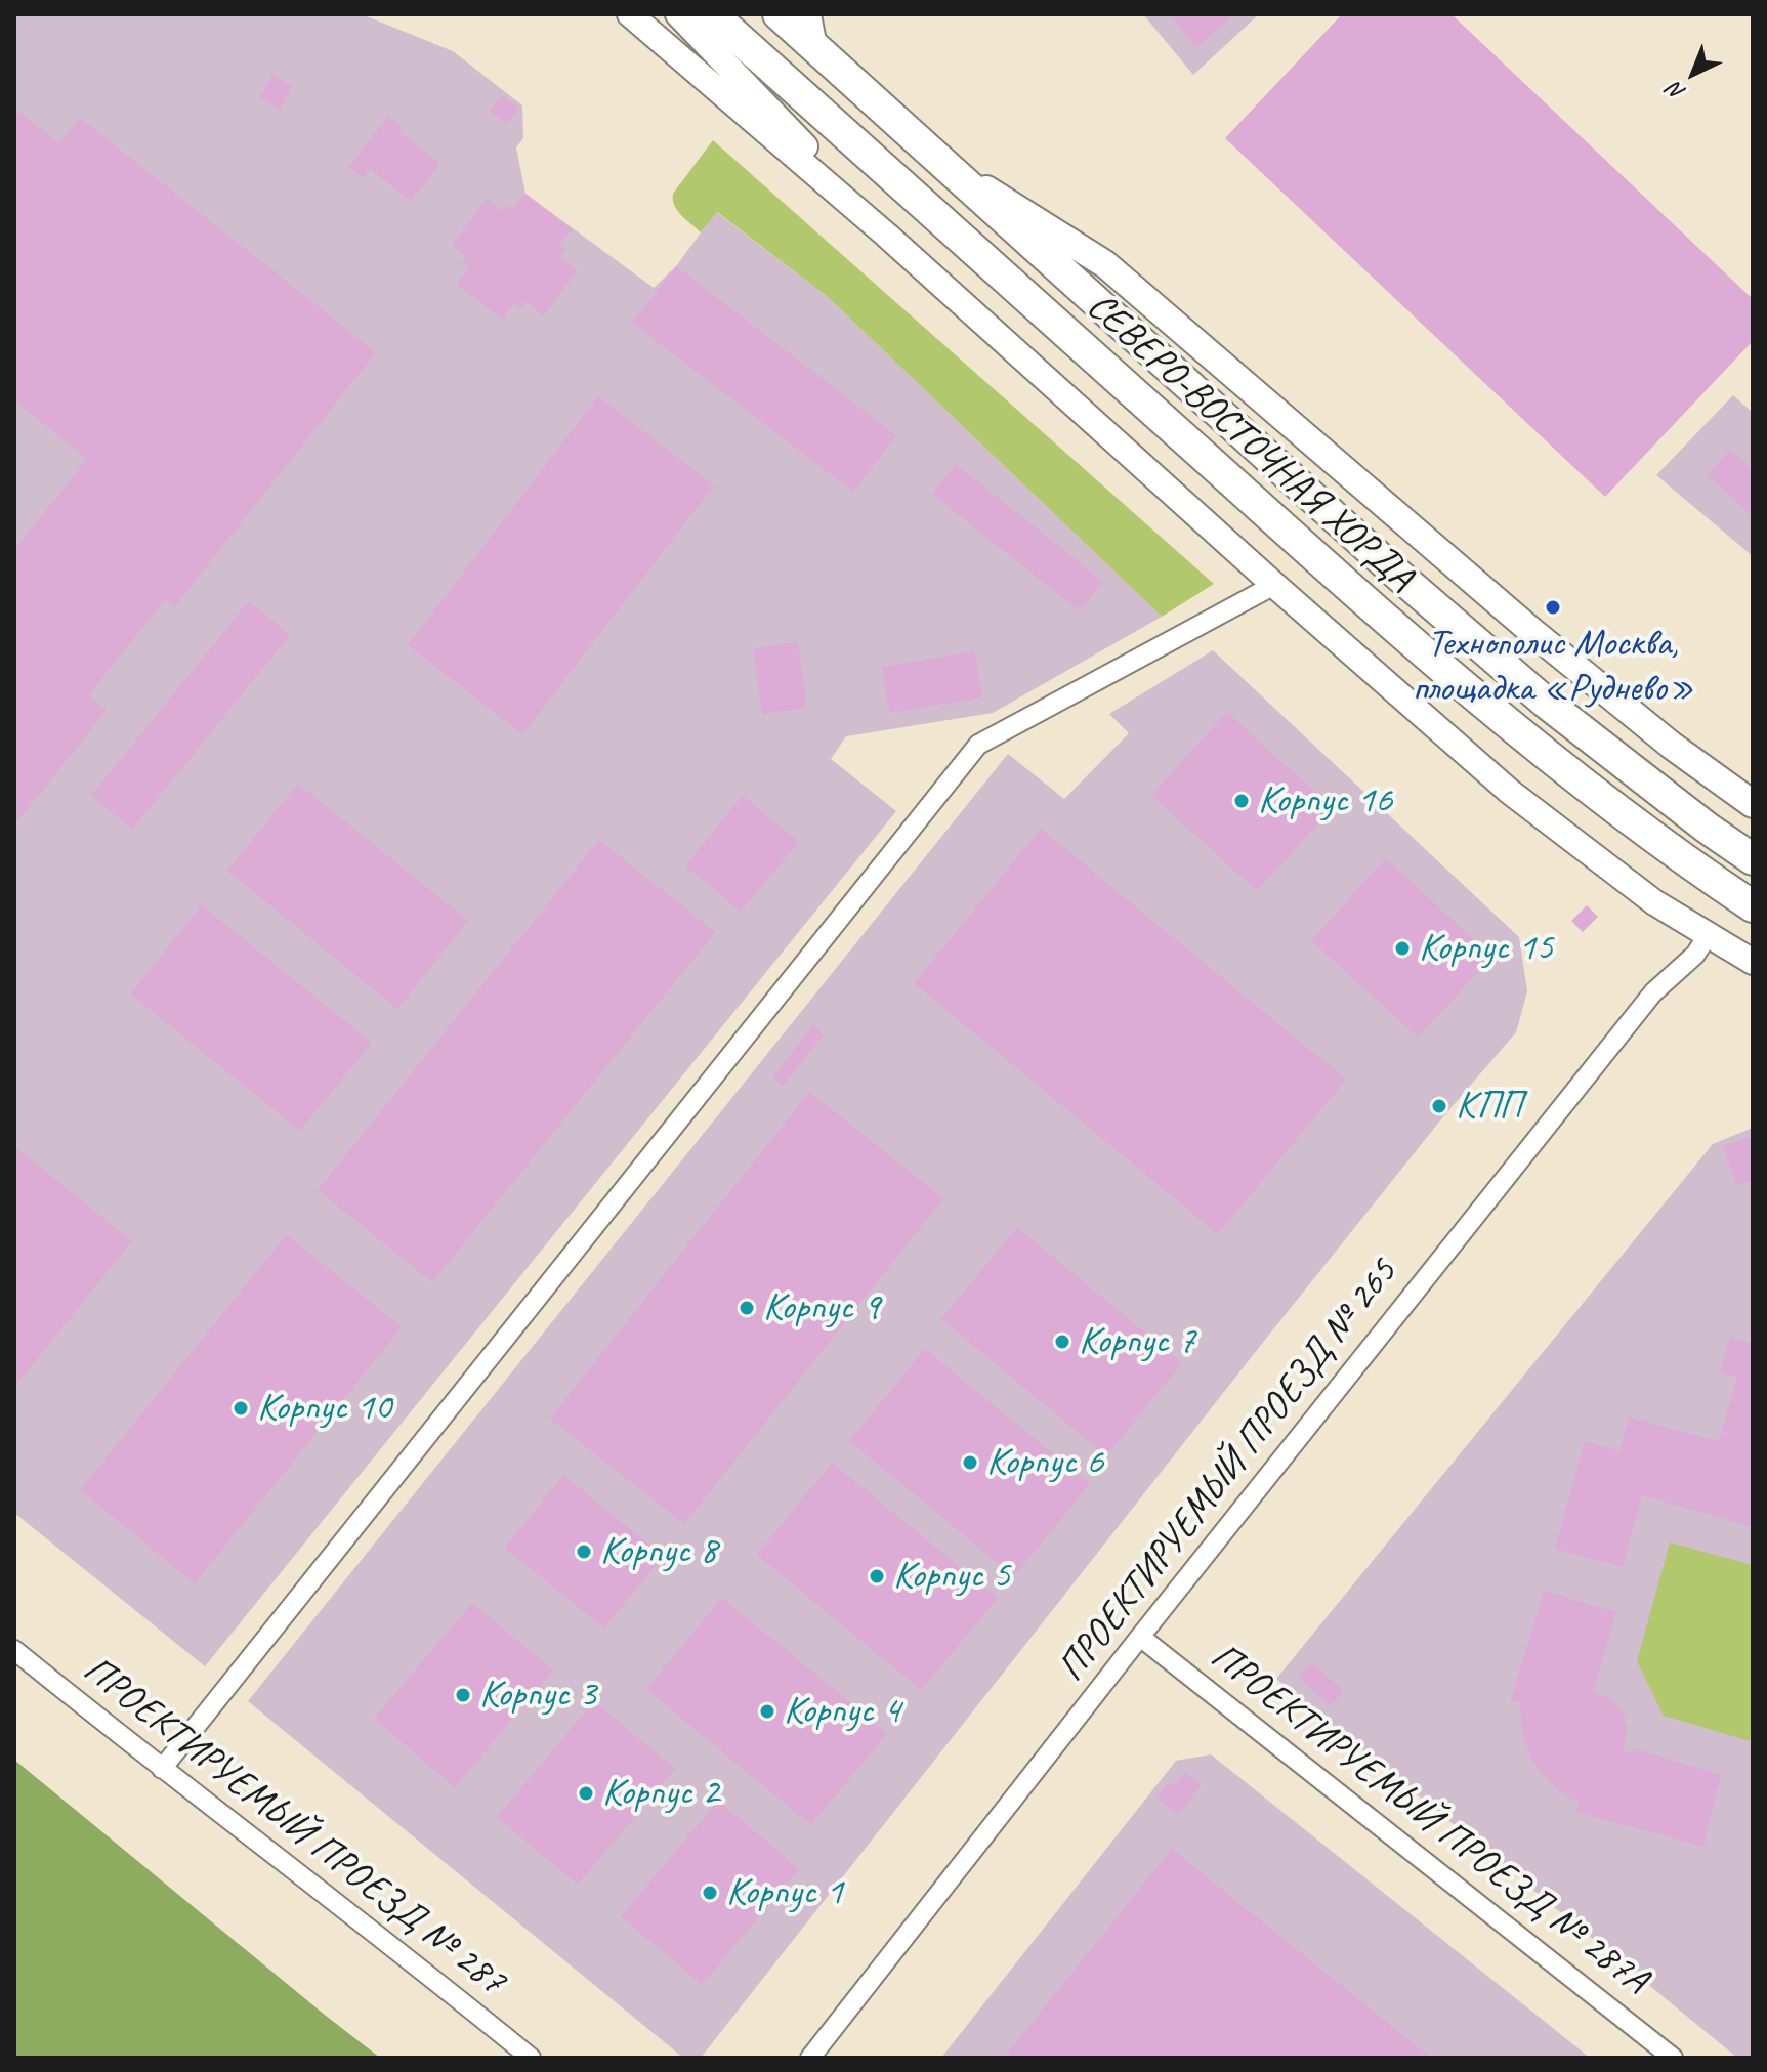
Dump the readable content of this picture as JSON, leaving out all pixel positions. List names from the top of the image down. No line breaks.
{"streets":{"highway":["СЕВЕРО-ВОСТОЧНАЯ ХОРДА"],"street":["ПРОЕКТИРУЕМЫЙ ПРОЕЗД № 265","ПРОЕКТИРУЕМЫЙ ПРОЕЗД № 287А","ПРОЕКТИРУЕМЫЙ ПРОЕЗД № 287"]},"crossings":[["ПРОЕКТИРУЕМЫЙ ПРОЕЗД № 265","ПРОЕКТИРУЕМЫЙ ПРОЕЗД № 287А"]],"places":["Технополис Москва, площадка «Руднево»","Корпус 16","Корпус 15","КПП","Корпус 9","Корпус 7","Корпус 10","Корпус 6","Корпус 8","Корпус 5","Корпус 3","Корпус 4","Корпус 2","Корпус 1"],"north":"bottom left"}
